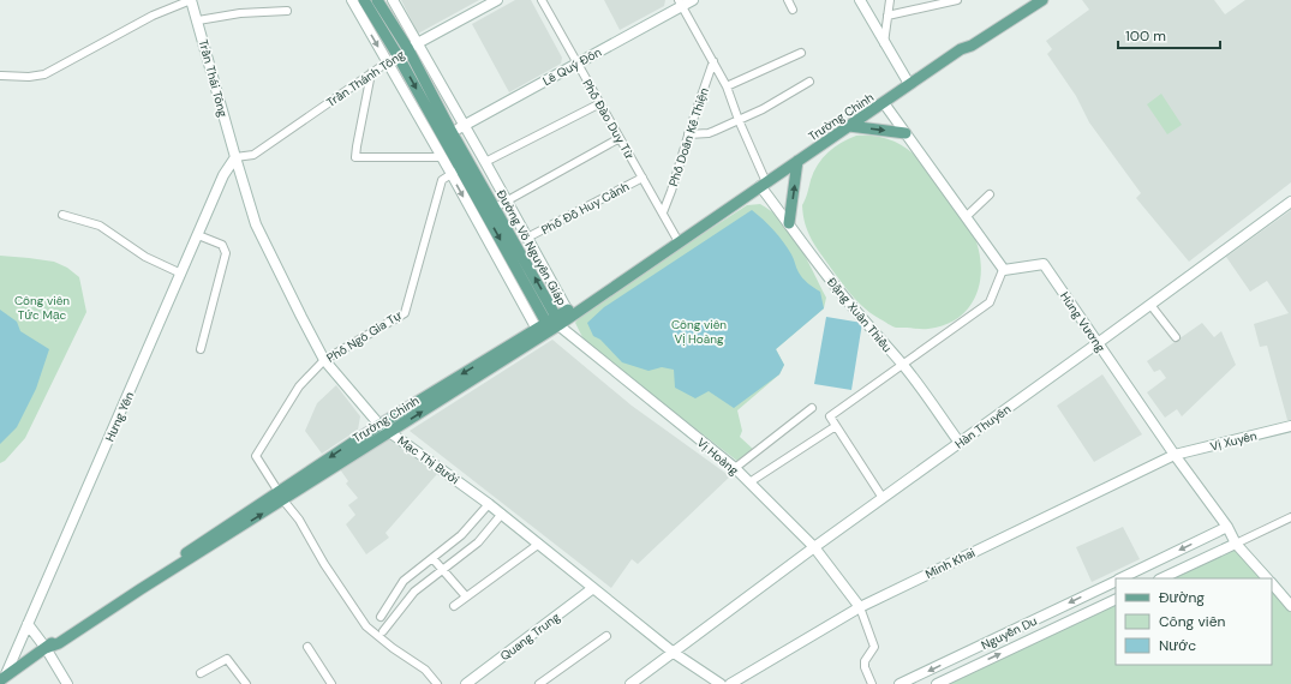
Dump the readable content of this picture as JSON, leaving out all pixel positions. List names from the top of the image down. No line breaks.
{"streets":{"main road":["Trường Chinh","Đường Võ Nguyên Giáp"],"street":["Lê Quý Đôn","Trần Thái Tông","Trần Thánh Tông","Phố Đào Duy Từ","Phố Doãn Kế Thiện","Phố Đỗ Huy Cảnh","Đặng Xuân Thiều","Hùng Vương","Phố Ngô Gia Tự","Hưng Yên","Hàn Thuyên","Vị Xuyên","Vị Hoàng","Mạc Thị Bưởi","Minh Khai","Nguyễn Du","Quang Trung"]},"crossings":[["Lê Quý Đôn","Phố Đào Duy Từ"],["Lê Quý Đôn","Đường Võ Nguyên Giáp"],["Trần Thái Tông","Trần Thánh Tông"],["Trần Thái Tông","Hưng Yên"],["Trần Thái Tông","Mạc Thị Bưởi"],["Trần Thánh Tông","Đường Võ Nguyên Giáp"],["Trần Thánh Tông","Hưng Yên"],["Trần Thánh Tông","Mạc Thị Bưởi"],["Trường Chinh","Phố Đào Duy Từ"],["Trường Chinh","Đường Võ Nguyên Giáp"],["Trường Chinh","Đặng Xuân Thiều"],["Trường Chinh","Phố Ngô Gia Tự"],["Trường Chinh","Hưng Yên"],["Trường Chinh","Vị Hoàng"],["Trường Chinh","Mạc Thị Bưởi"],["Phố Đào Duy Từ","Phố Doãn Kế Thiện"],["Phố Đào Duy Từ","Phố Đỗ Huy Cảnh"],["Phố Đỗ Huy Cảnh","Đường Võ Nguyên Giáp"],["Đường Võ Nguyên Giáp","Phố Ngô Gia Tự"],["Đường Võ Nguyên Giáp","Vị Hoàng"],["Đặng Xuân Thiều","Hàn Thuyên"],["Hùng Vương","Hàn Thuyên"],["Hùng Vương","Vị Xuyên"],["Hùng Vương","Minh Khai"],["Hùng Vương","Nguyễn Du"],["Phố Ngô Gia Tự","Mạc Thị Bưởi"],["Hưng Yên","Mạc Thị Bưởi"],["Hàn Thuyên","Vị Hoàng"],["Hàn Thuyên","Mạc Thị Bưởi"],["Vị Xuyên","Minh Khai"],["Vị Hoàng","Minh Khai"],["Mạc Thị Bưởi","Quang Trung"]],"parks":["Công viên Tức Mạc","Công viên Vị Hoàng"],"legend":["Đường","Công viên","Nước"],"scale_bar":"100 m"}
